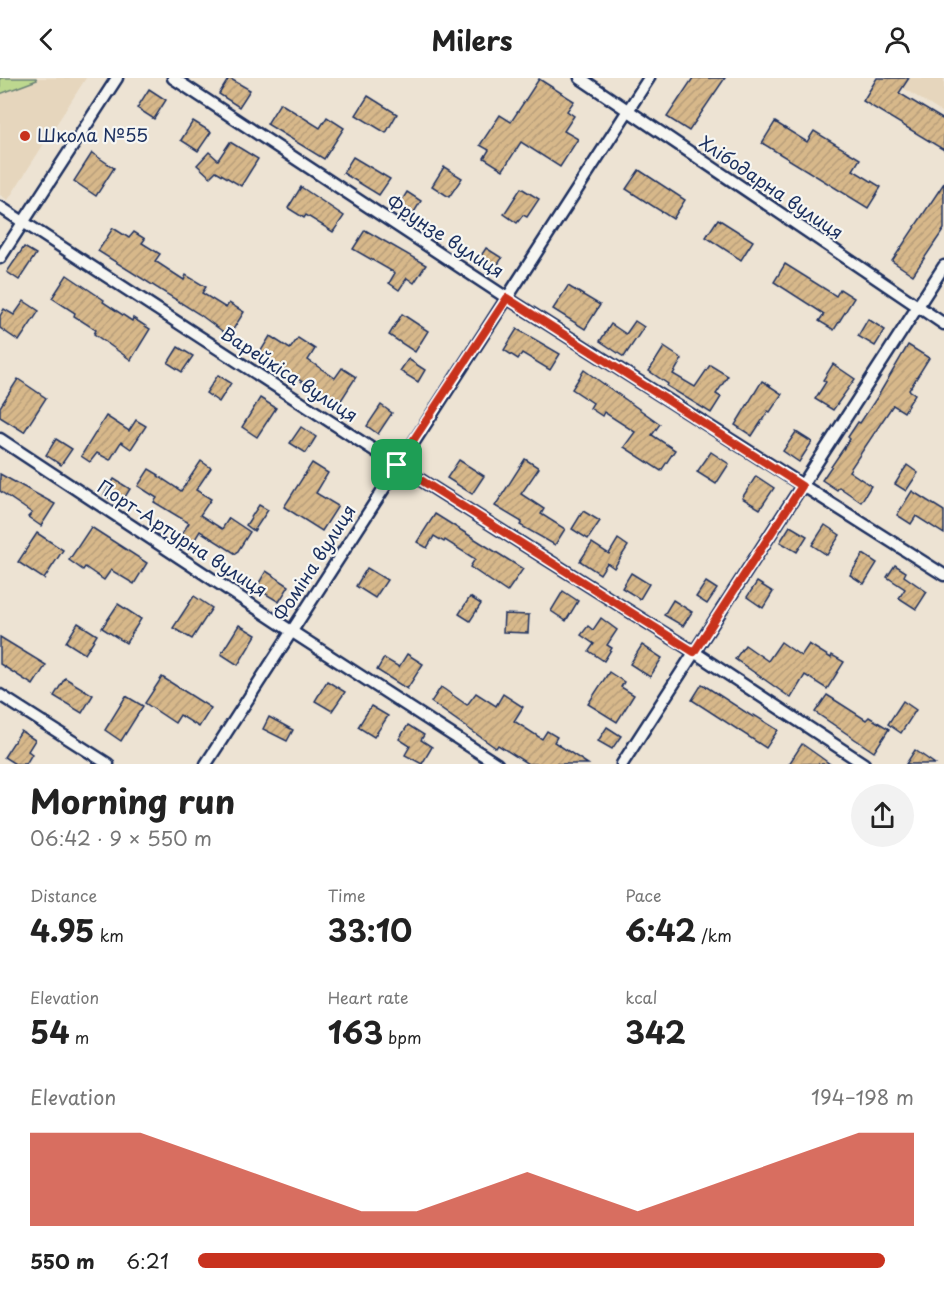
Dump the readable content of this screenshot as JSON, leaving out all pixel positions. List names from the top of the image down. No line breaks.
{"streets":{"street":["Хлібодарна вулиця","Фрунзе вулиця","Варейкіса вулиця","Порт-Артурна вулиця","Фоміна вулиця"]},"crossings":[["Хлібодарна вулиця","Фоміна вулиця"],["Фрунзе вулиця","Фоміна вулиця"],["Варейкіса вулиця","Фоміна вулиця"],["Порт-Артурна вулиця","Фоміна вулиця"]],"places":["Школа №55"],"page":{"header":"Milers","heading":["Morning run","06:42 · 9 × 550 m"],"stats":[["Distance","4.95 km"],["Time","33:10"],["Pace","6:42 /km"],["Elevation","54 m"],["Heart rate","163 bpm"],["kcal","342"]],"chart":["Elevation","194–198 m"],"list":[{"name":"550 m","note":"6:21"}]}}
